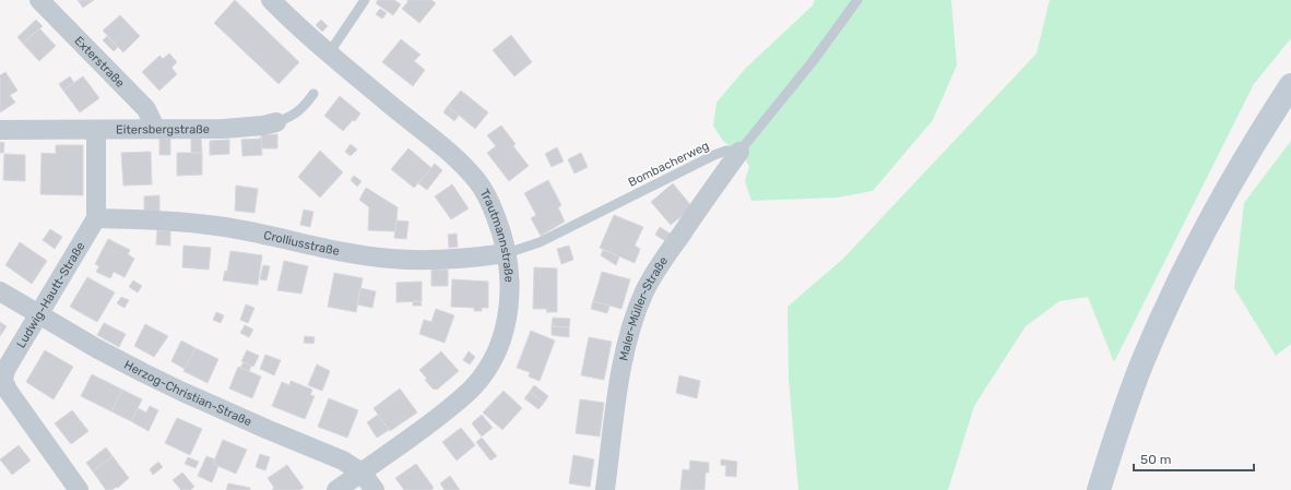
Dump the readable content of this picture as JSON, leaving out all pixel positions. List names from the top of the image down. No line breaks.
{"streets":{"street":["Exterstraße","Eitersbergstraße","Trautmannstraße","Crolliusstraße","Ludwig-Hautt-Straße","Maler-Müller-Straße","Herzog-Christian-Straße"],"lane":["Bombacherweg"]},"crossings":[["Exterstraße","Eitersbergstraße"],["Bombacherweg","Trautmannstraße"],["Bombacherweg","Crolliusstraße"],["Bombacherweg","Maler-Müller-Straße"],["Trautmannstraße","Crolliusstraße"],["Trautmannstraße","Herzog-Christian-Straße"],["Crolliusstraße","Ludwig-Hautt-Straße"],["Ludwig-Hautt-Straße","Herzog-Christian-Straße"]],"scale_bar":"50 m"}
